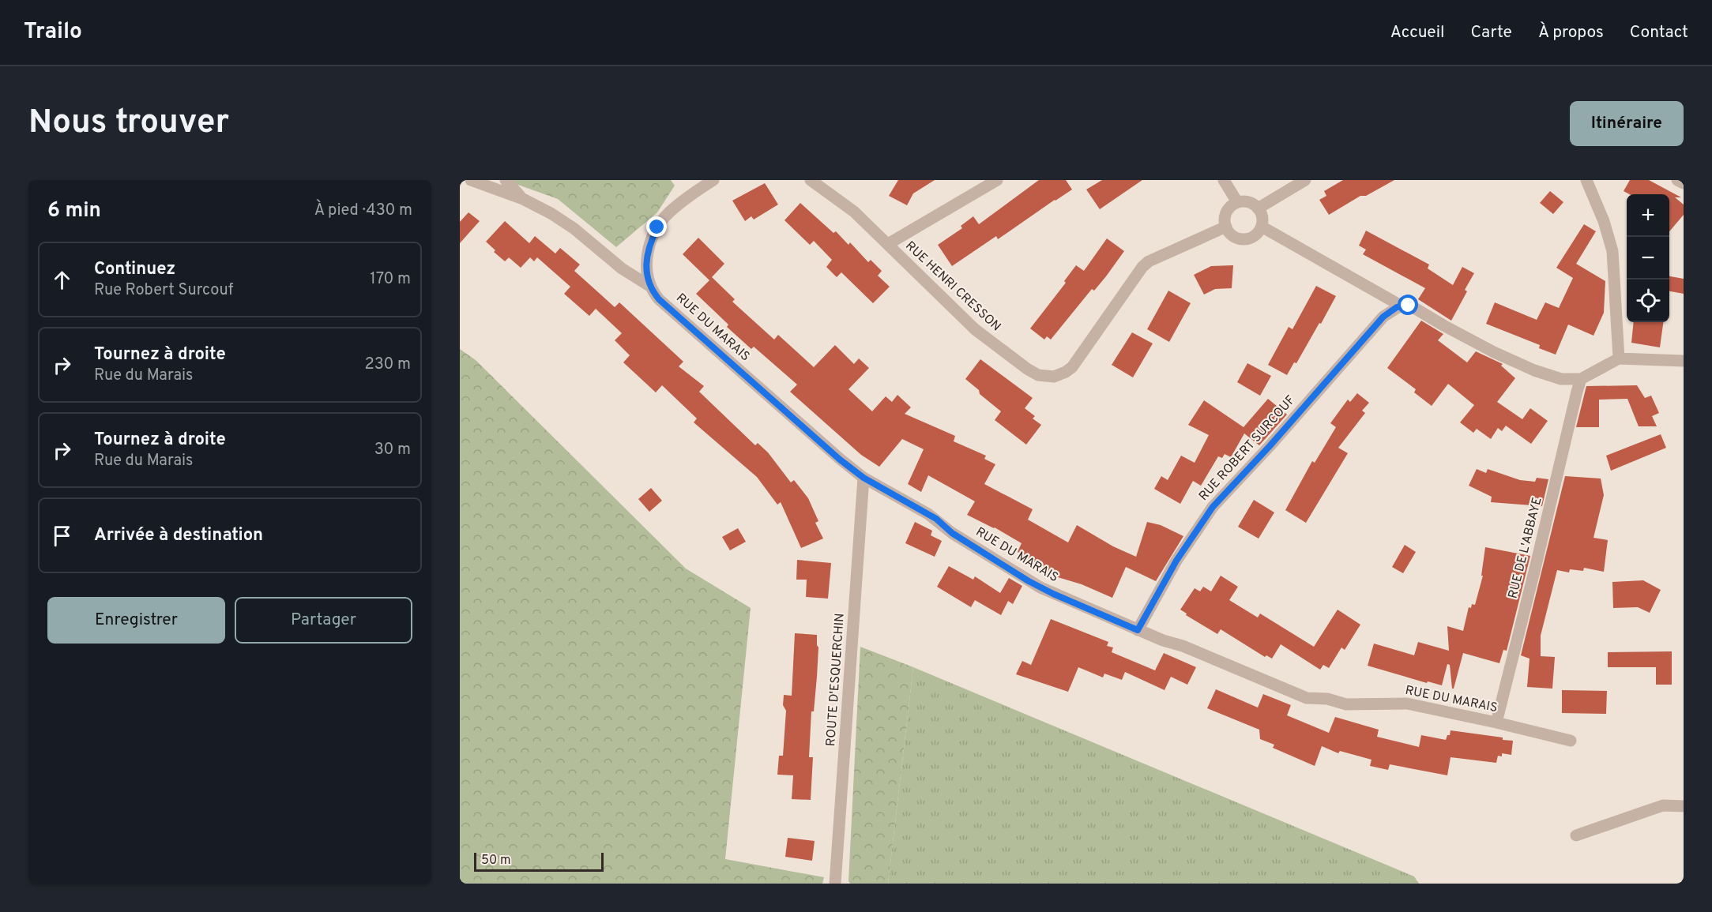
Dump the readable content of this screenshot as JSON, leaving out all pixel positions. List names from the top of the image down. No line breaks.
{"streets":{"street":["RUE HENRI CRESSON","RUE DU MARAIS","RUE ROBERT SURCOUF","RUE DE L'ABBAYE","ROUTE D'ESQUERCHIN"]},"crossings":[["RUE DU MARAIS","RUE ROBERT SURCOUF"],["RUE DU MARAIS","RUE DE L'ABBAYE"],["RUE DU MARAIS","ROUTE D'ESQUERCHIN"]],"scale_bar":"50 m","page":{"header":"Trailo","nav":["Accueil","Carte","À propos","Contact"],"buttons":["Itinéraire",["Enregistrer","Partager"]],"title":"Nous trouver","heading":["6 min","À pied · 430 m"],"map_buttons":["+","−"],"list":[["Continuez","Rue Robert Surcouf","170 m"],["Tournez à droite","Rue du Marais","230 m"],["Tournez à droite","Rue du Marais","30 m"],"Arrivée à destination"],"scale":"50 m"}}
